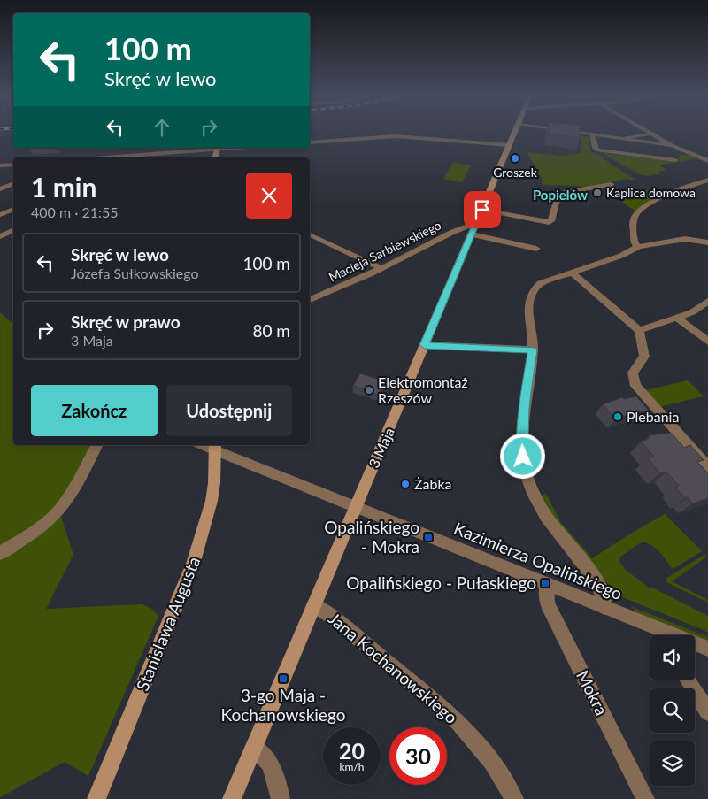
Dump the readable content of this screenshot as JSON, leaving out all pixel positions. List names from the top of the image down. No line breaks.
{"streets":{"main road":["3 Maja","Stanisława Augusta"],"street":["Macieja Sarbiewskiego","Kazimierza Opalińskiego","Jana Kochanowskiego","Mokra"]},"crossings":[["Macieja Sarbiewskiego","3 Maja"],["3 Maja","Kazimierza Opalińskiego"],["3 Maja","Jana Kochanowskiego"],["Kazimierza Opalińskiego","Stanisława Augusta"],["Kazimierza Opalińskiego","Mokra"]],"districts":["Popielów"],"places":{"other":["Groszek","Kaplica domowa","Elektromontaż Rzeszów","Plebania","Żabka"],"transit":["Opalińskiego - Mokra","Opalińskiego - Pułaskiego","3-go Maja - Kochanowskiego"]},"page":{"turn":["100 m","Skręć w lewo"],"heading":["1 min","400 m · 21:55"],"list":[{"name":"Skręć w lewo","note":"Józefa Sułkowskiego","value":"100 m"},{"name":"Skręć w prawo","note":"3 Maja","value":"80 m"}],"buttons":["Zakończ","Udostępnij"],"speed":"20 km/h","limit":"30"}}
